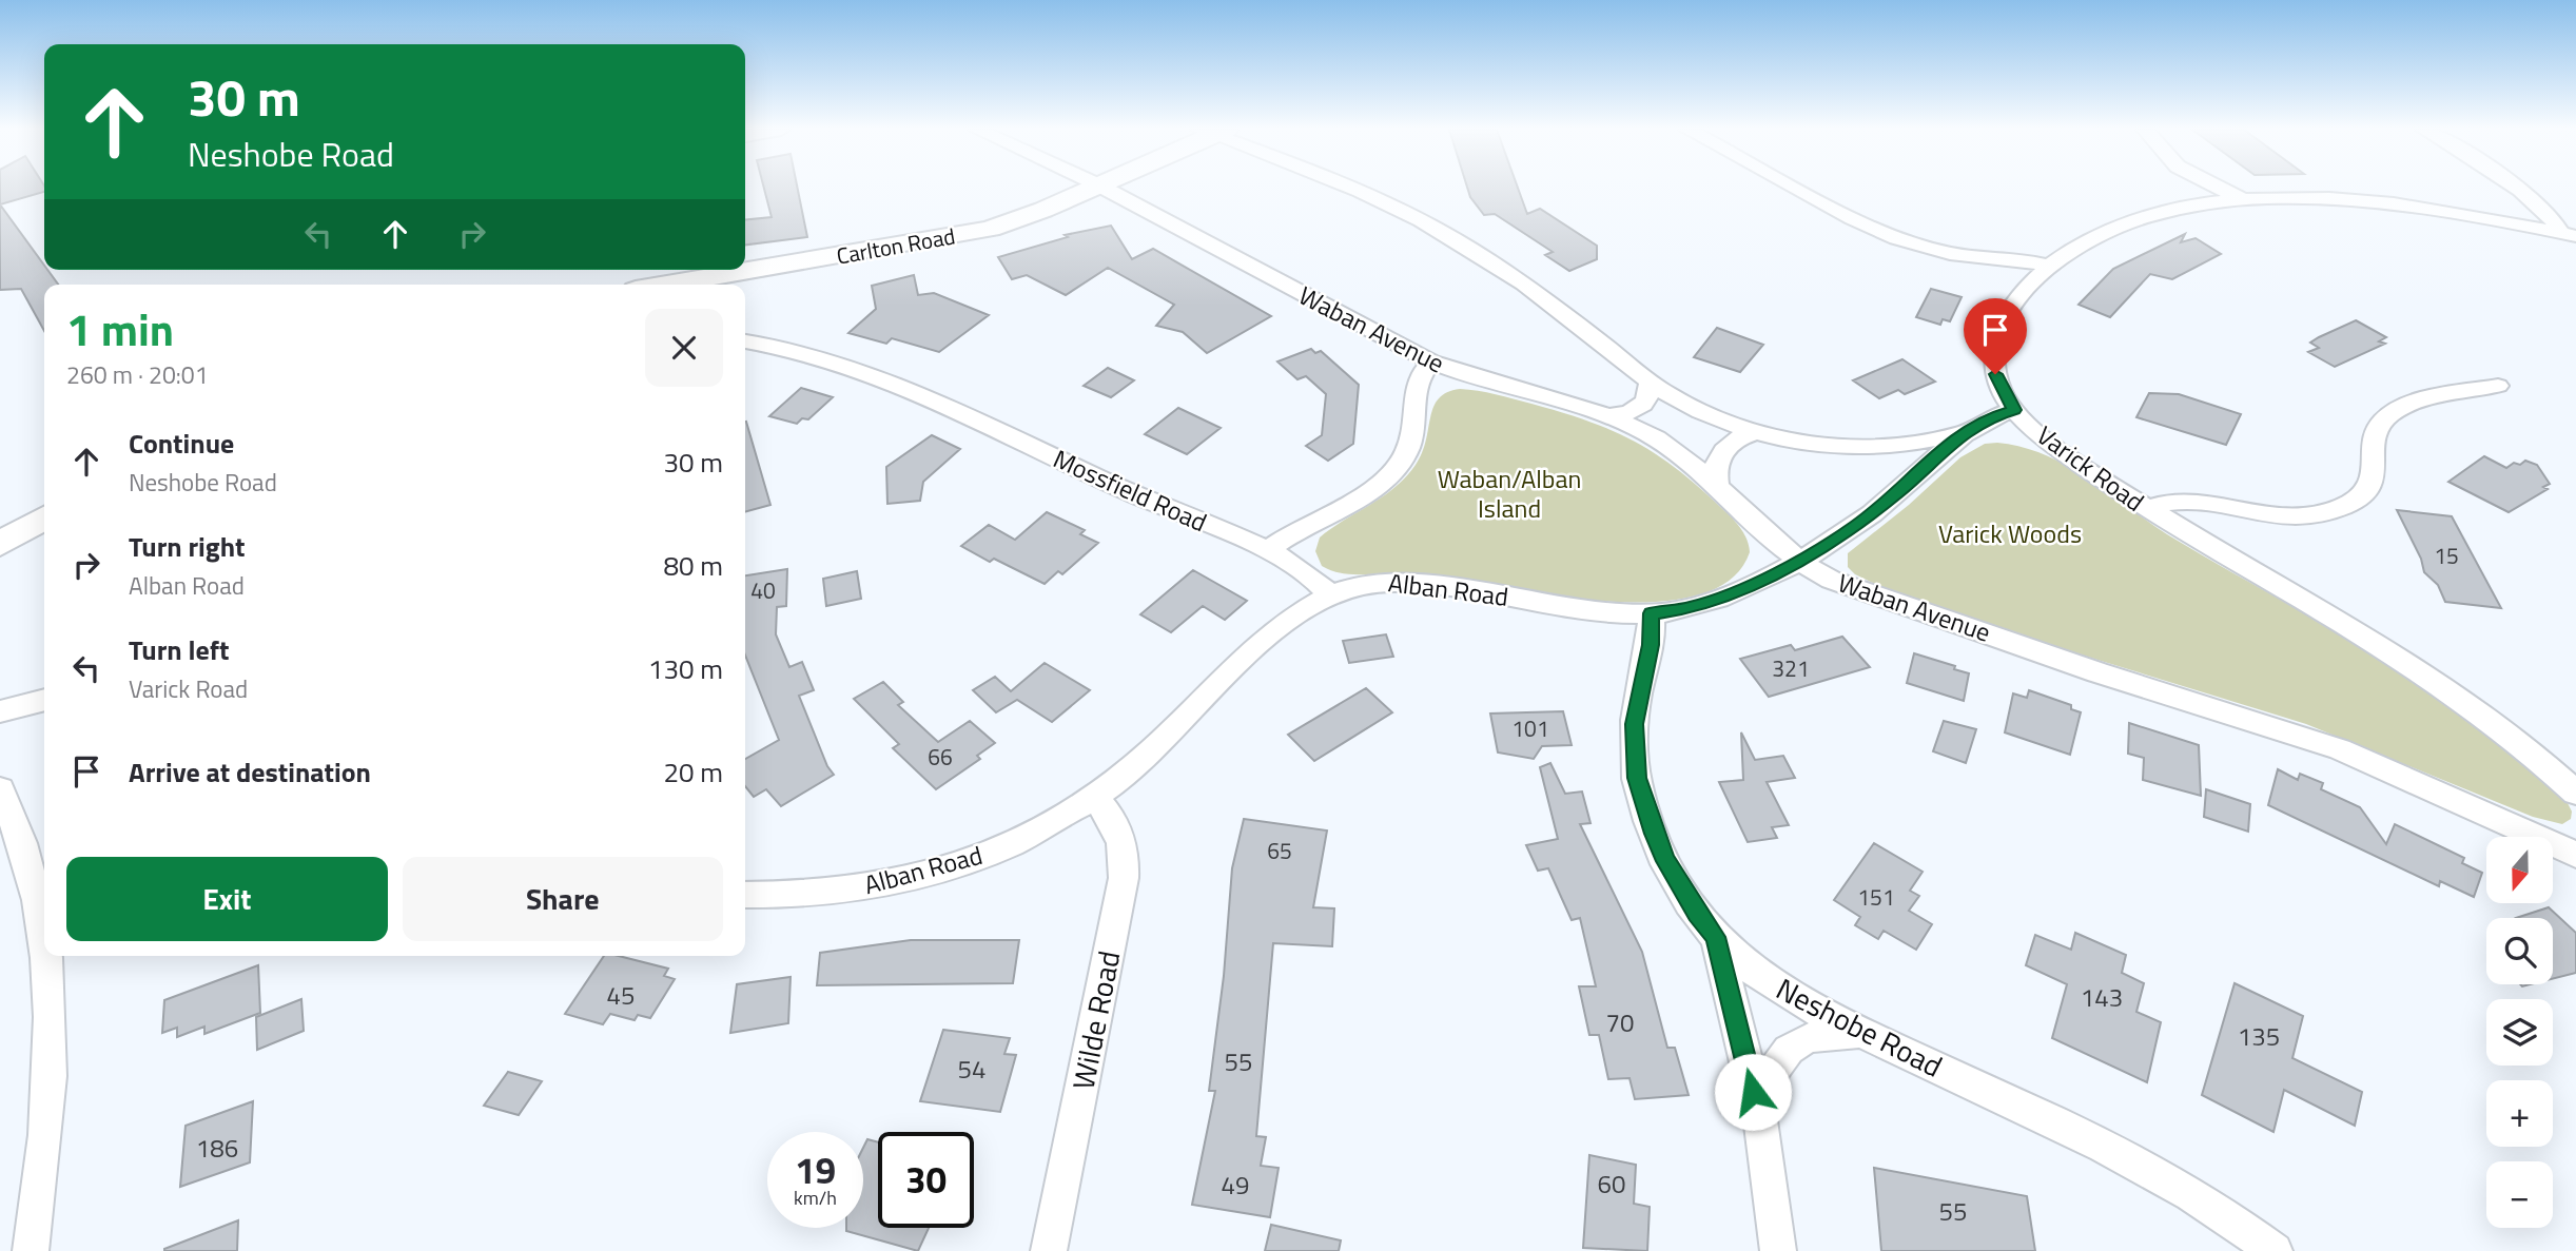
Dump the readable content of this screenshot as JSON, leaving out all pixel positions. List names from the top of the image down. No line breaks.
{"streets":{"street":["Carlton Road","Waban Avenue","Varick Road","Mossfield Road","Alban Road","Wilde Road","Neshobe Road"]},"crossings":[["Waban Avenue","Alban Road"],["Varick Road","Alban Road"],["Mossfield Road","Alban Road"],["Alban Road","Wilde Road"],["Alban Road","Neshobe Road"]],"parks":["Waban/Alban Island","Varick Woods"],"house_numbers":["15","40","321","101","66","65","151","45","143","70","135","55","54","186","60","49","55"],"north":"bottom","page":{"turn":["30 m","Neshobe Road"],"heading":["1 min","260 m · 20:01"],"list":[{"name":"Continue","note":"Neshobe Road","value":"30 m"},{"name":"Turn right","note":"Alban Road","value":"80 m"},{"name":"Turn left","note":"Varick Road","value":"130 m"},{"name":"Arrive at destination","value":"20 m"}],"map_buttons":["+","−"],"buttons":["Exit","Share"],"speed":"19 km/h","limit":"30"}}
